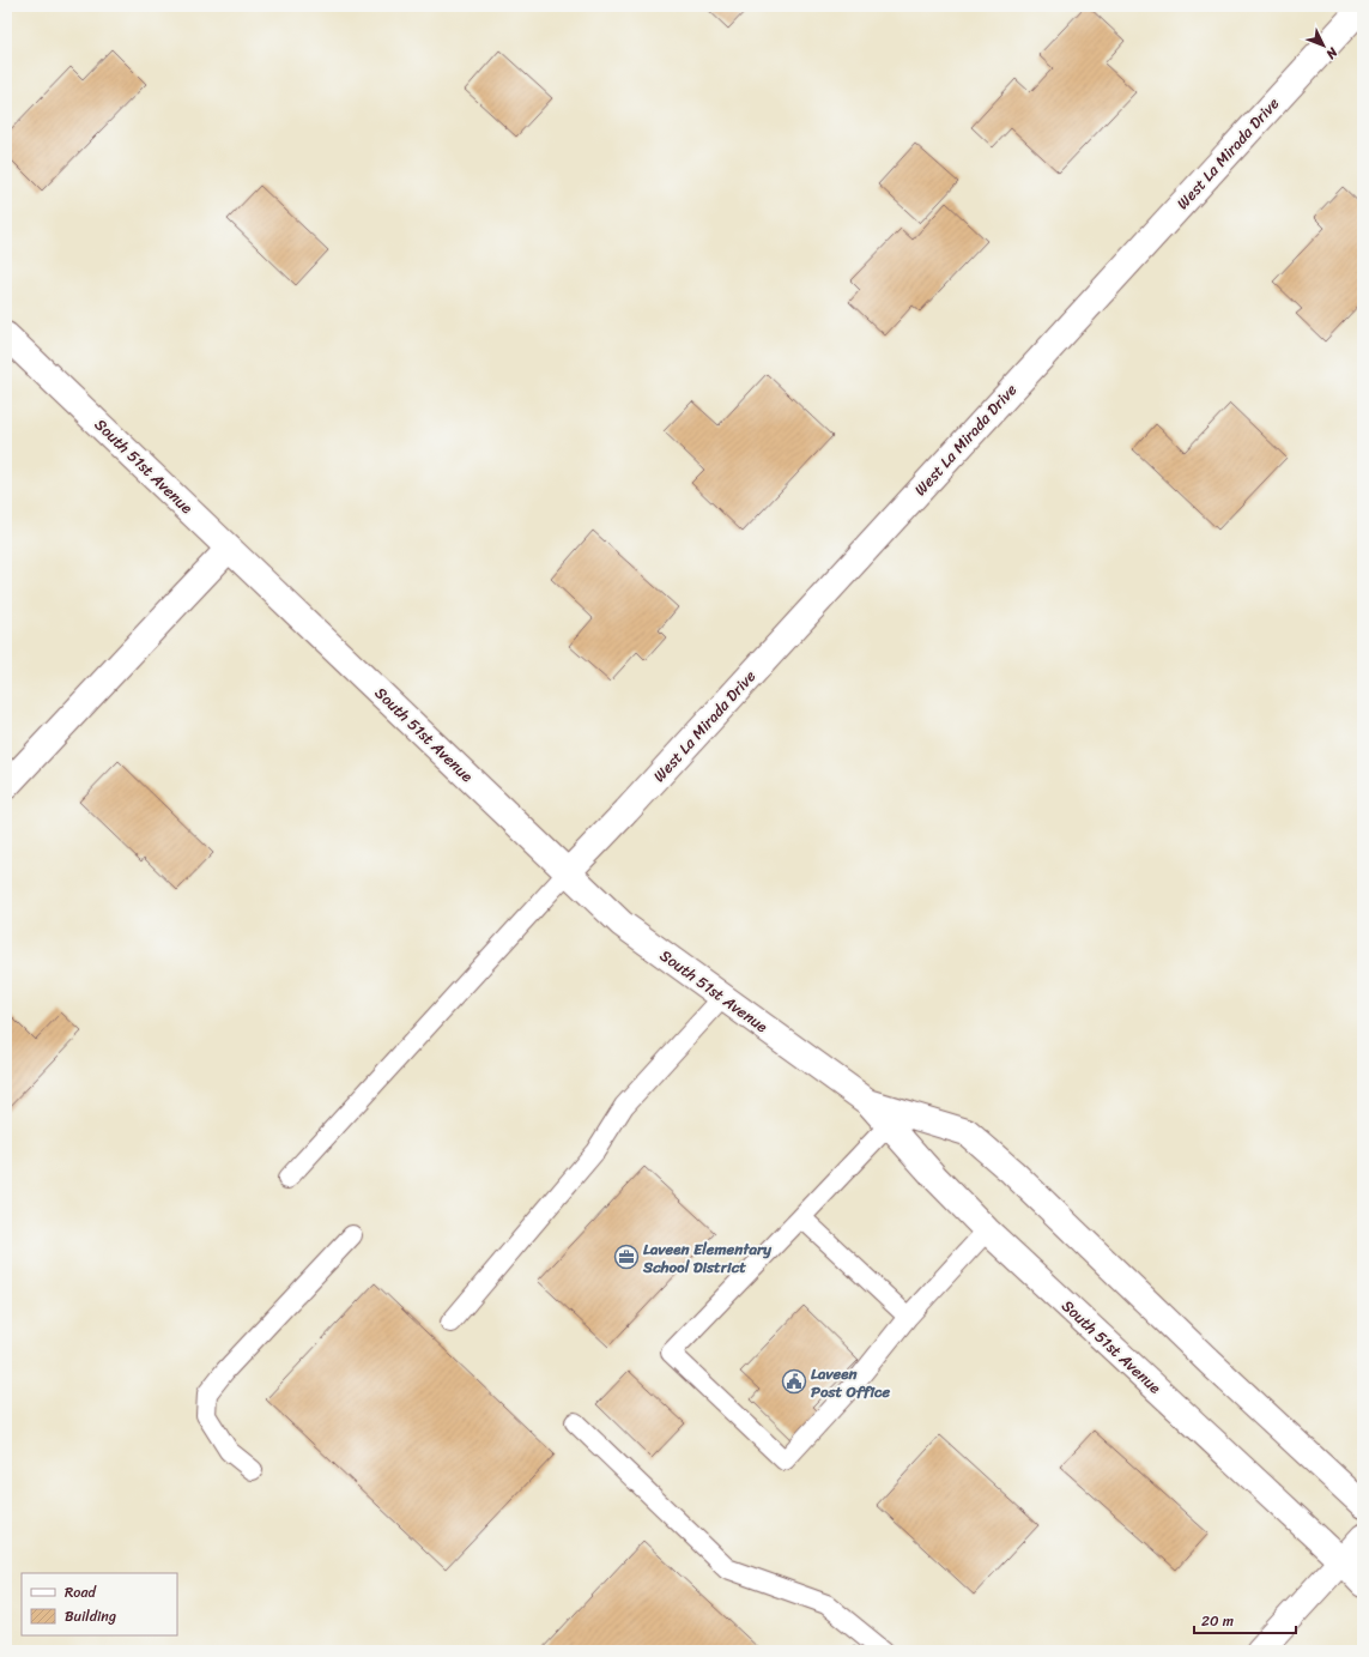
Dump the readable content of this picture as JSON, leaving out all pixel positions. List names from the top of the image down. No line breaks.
{"streets":{"main road":["West La Mirada Drive","South 51st Avenue"]},"crossings":[["West La Mirada Drive","South 51st Avenue"]],"places":{"office":["Laveen Elementary School District"],"public building":["Laveen Post Office"]},"legend":["Road","Building"],"scale_bar":"20 m","north":"bottom right"}
